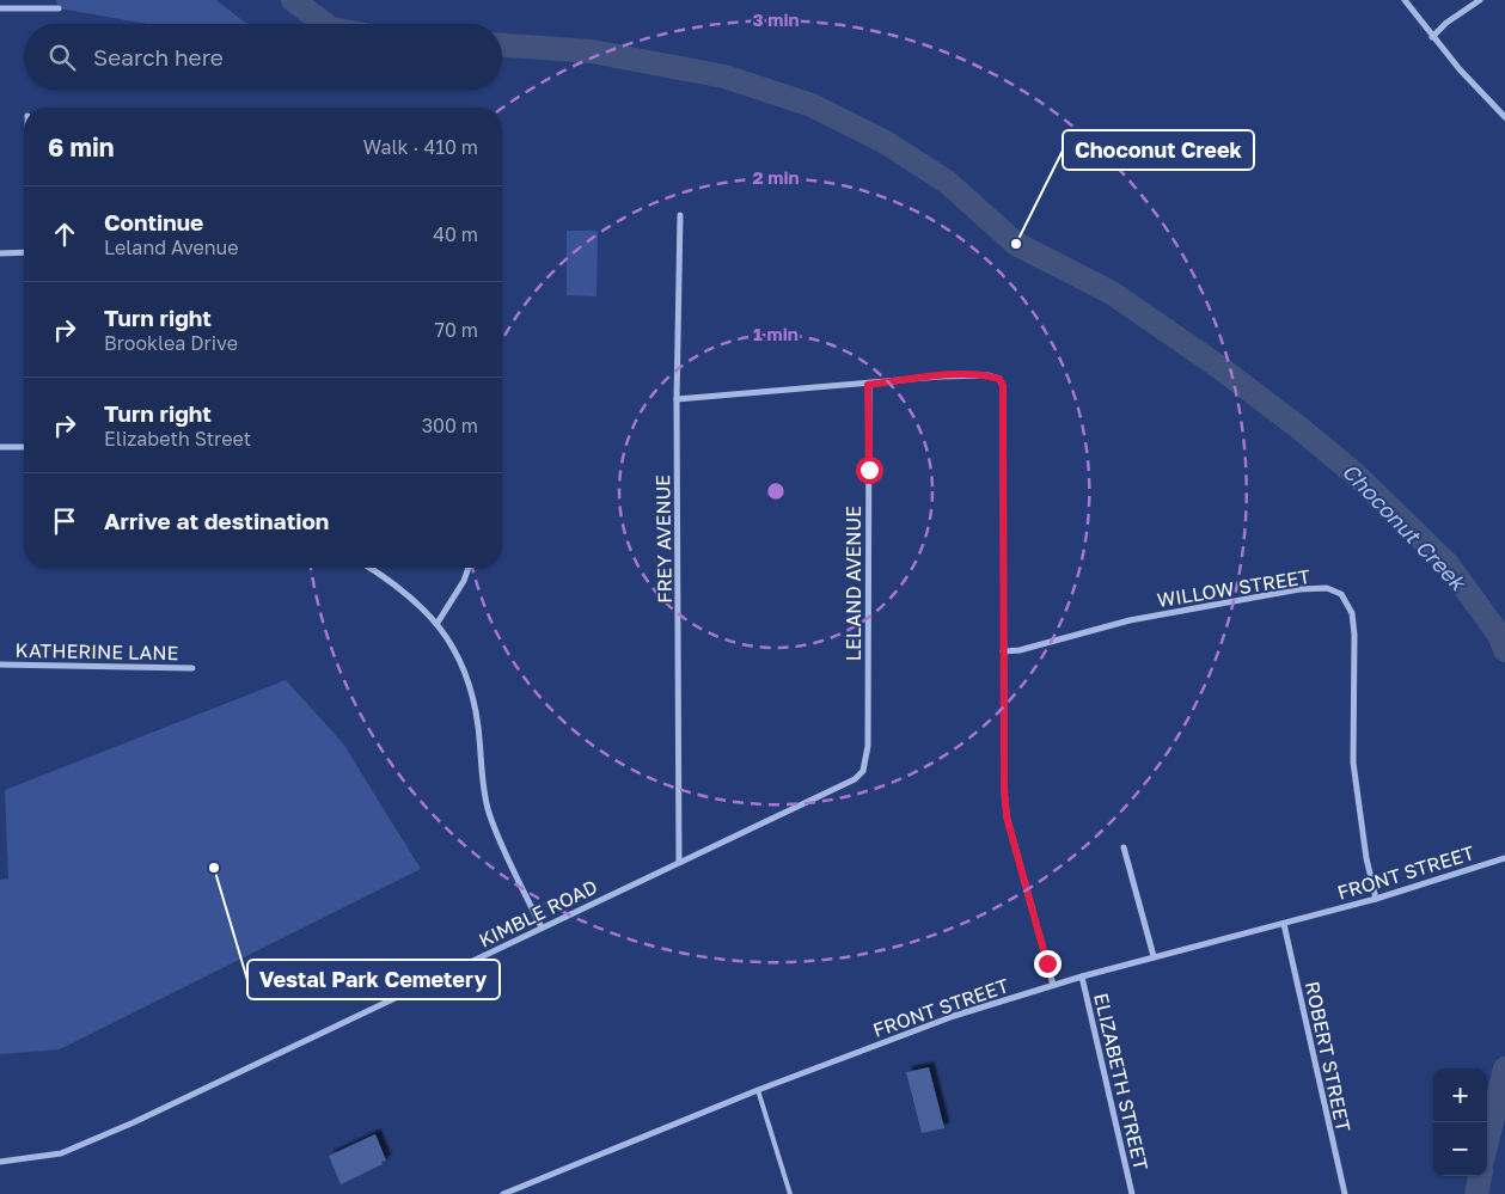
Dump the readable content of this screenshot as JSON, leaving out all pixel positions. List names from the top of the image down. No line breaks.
{"streets":{"street":["FREY AVENUE","LELAND AVENUE","WILLOW STREET","KATHERINE LANE","FRONT STREET","KIMBLE ROAD","ROBERT STREET","ELIZABETH STREET"]},"crossings":[["FREY AVENUE","KIMBLE ROAD"],["LELAND AVENUE","KIMBLE ROAD"],["WILLOW STREET","FRONT STREET"],["FRONT STREET","ROBERT STREET"],["FRONT STREET","ELIZABETH STREET"]],"water":["Choconut Creek"],"places":["Choconut Creek","Vestal Park Cemetery"],"page":{"search":"Search here","heading":["6 min","Walk · 410 m"],"list":[["Continue","Leland Avenue","40 m"],["Turn right","Brooklea Drive","70 m"],["Turn right","Elizabeth Street","300 m"],"Arrive at destination"],"map_buttons":["+","−"]},"rings":["3 min","2 min","1 min"]}
